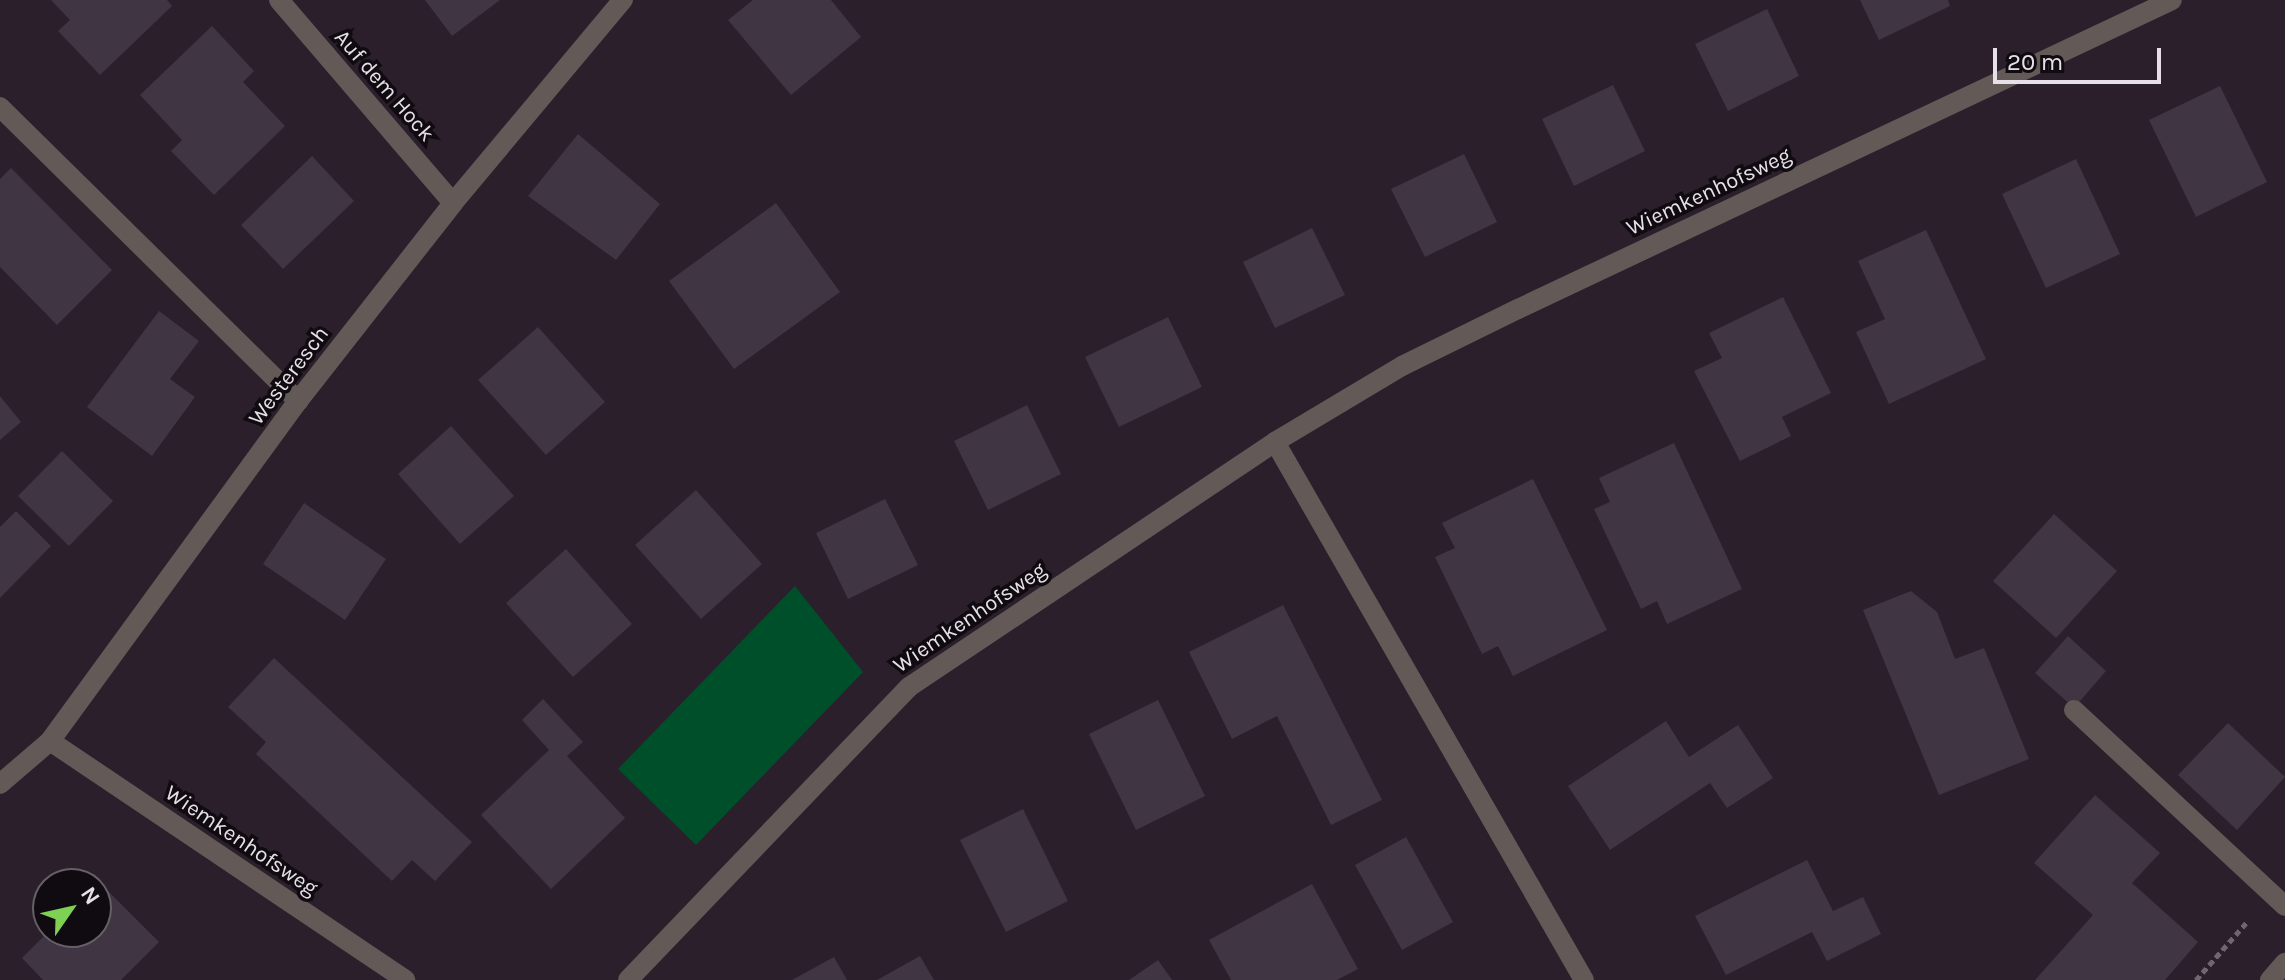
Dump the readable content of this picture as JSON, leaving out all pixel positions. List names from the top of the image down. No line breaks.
{"streets":{"street":["Auf dem Hock","Wiemkenhofsweg","Westeresch"]},"crossings":[["Auf dem Hock","Westeresch"],["Wiemkenhofsweg","Westeresch"]],"scale_bar":"20 m","north":"top right"}
